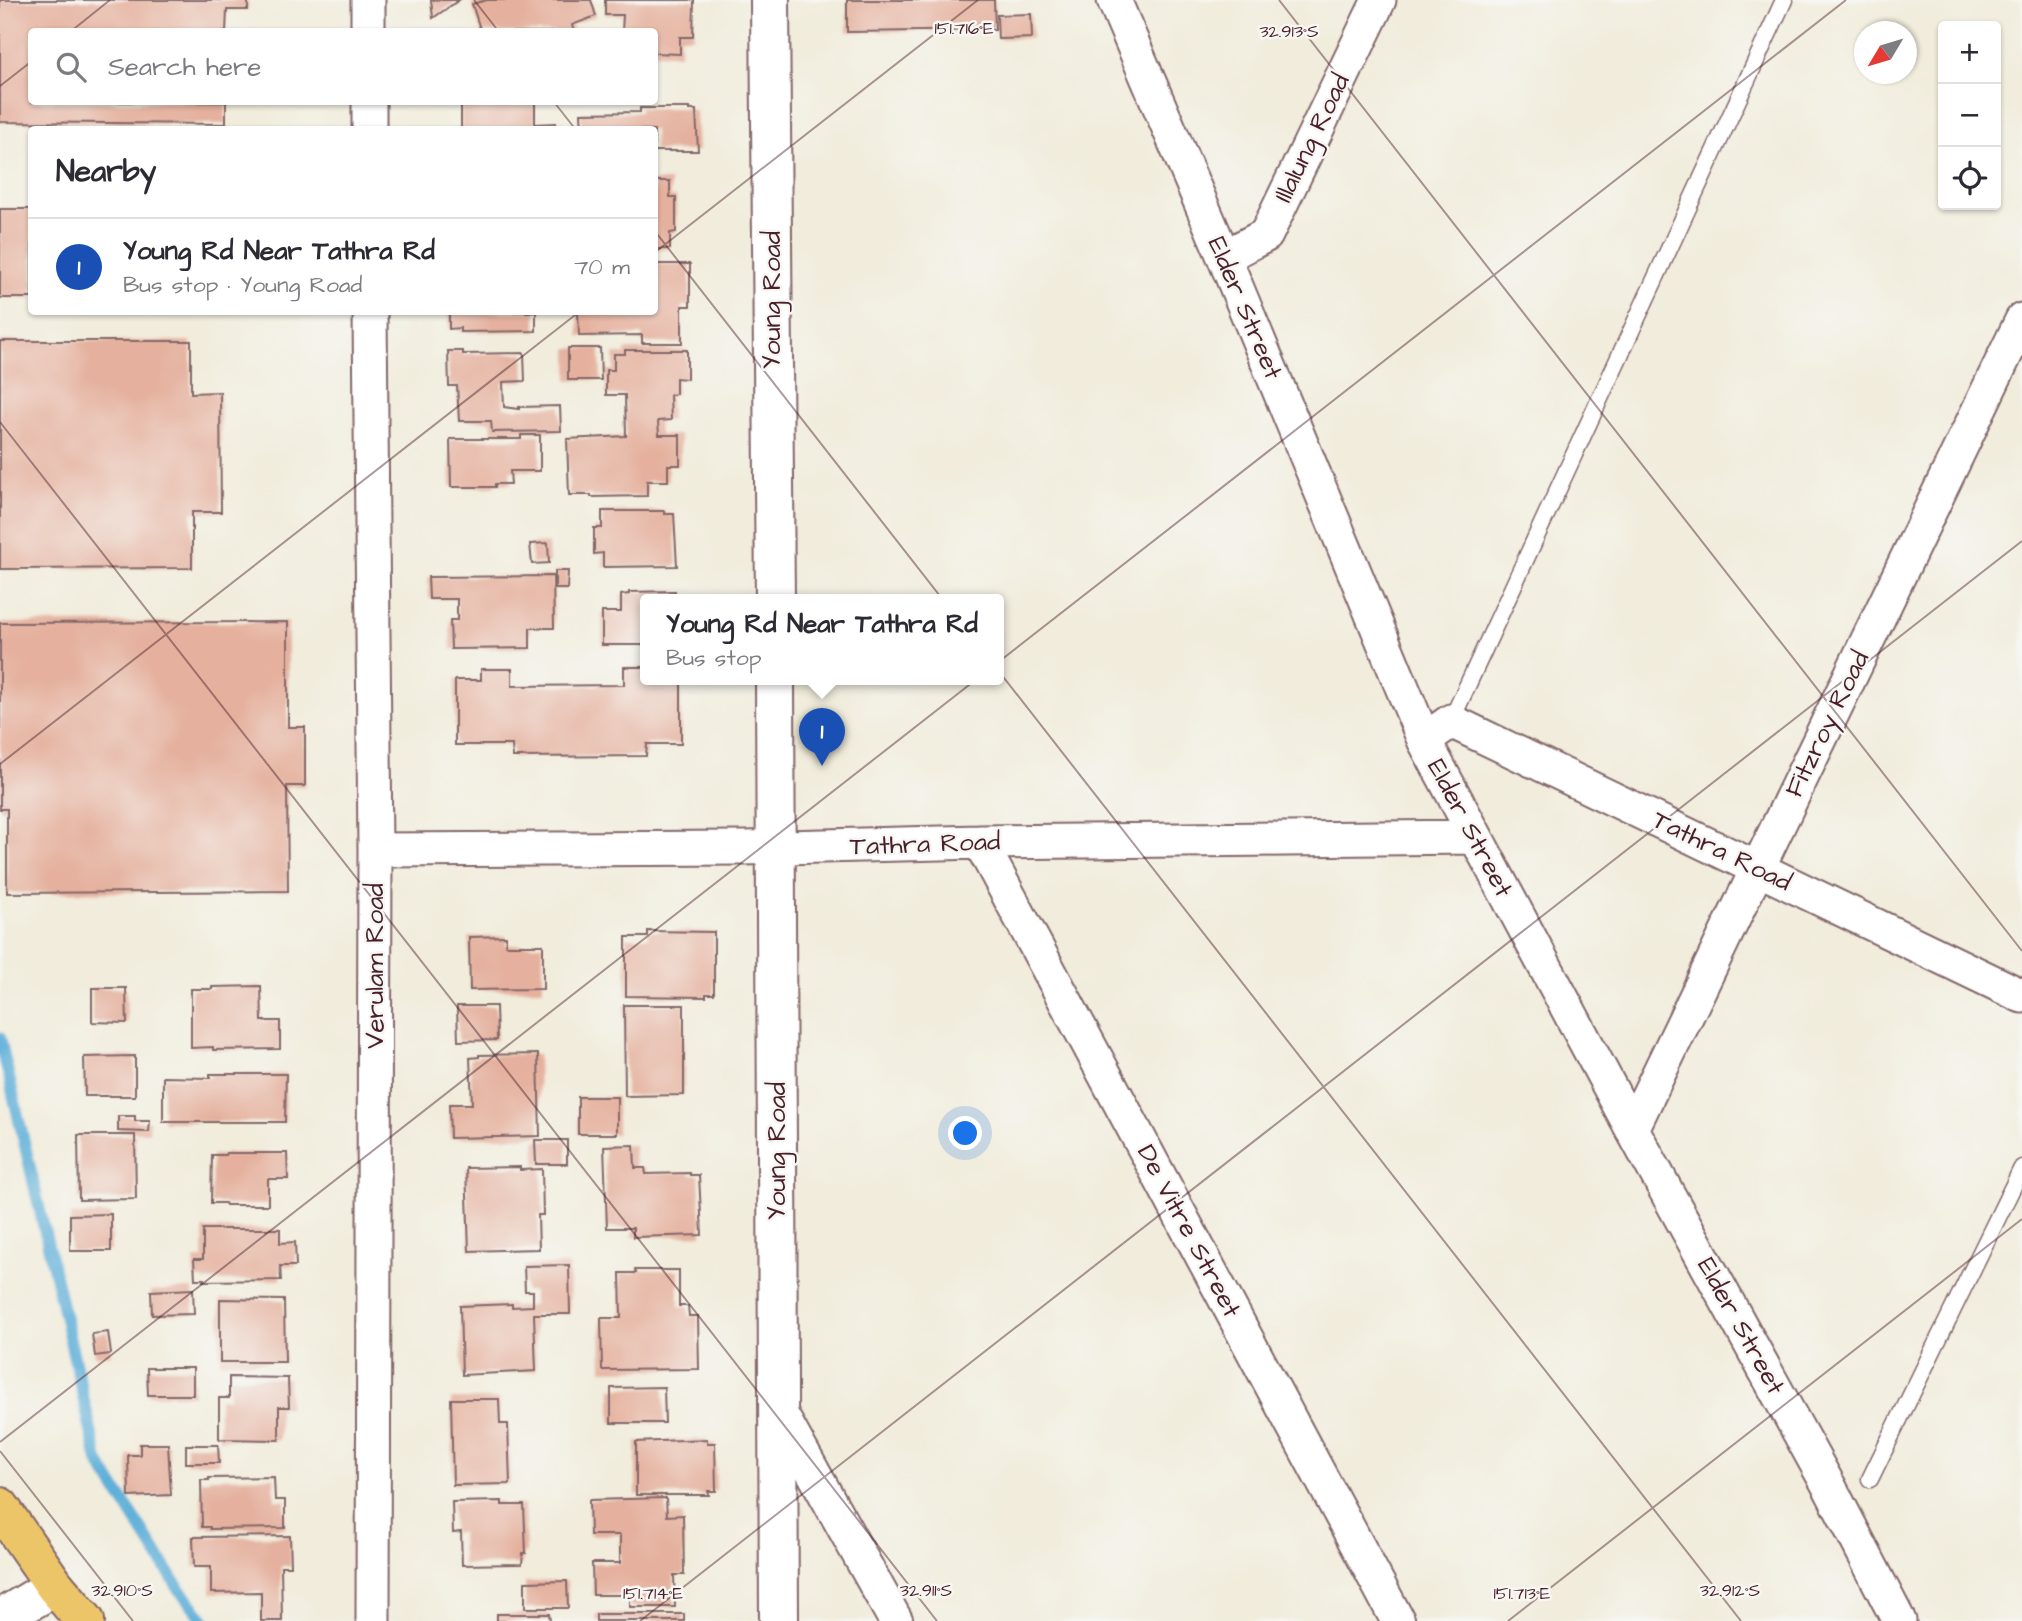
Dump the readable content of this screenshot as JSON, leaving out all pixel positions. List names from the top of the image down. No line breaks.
{"streets":{"street":["Illalung Road","Young Road","Elder Street","Fitzroy Road","Tathra Road","Verulam Road","De Vitre Street"]},"crossings":[["Illalung Road","Elder Street"],["Young Road","Tathra Road"],["Elder Street","Fitzroy Road"],["Elder Street","Tathra Road"],["Fitzroy Road","Tathra Road"],["Tathra Road","Verulam Road"],["Tathra Road","De Vitre Street"]],"north":"bottom left","page":{"map_buttons":["+","−"],"search":"Search here","heading":"Nearby","list":[{"mark":"1","name":"Young Rd Near Tathra Rd","note":"Bus stop · Young Road","value":"70 m"}],"popup":["Young Rd Near Tathra Rd","Bus stop"],"pins":"1"},"coordinates":["151.716°E","32.913°S","32.910°S","32.911°S","32.912°S","151.714°E","151.713°E"]}
